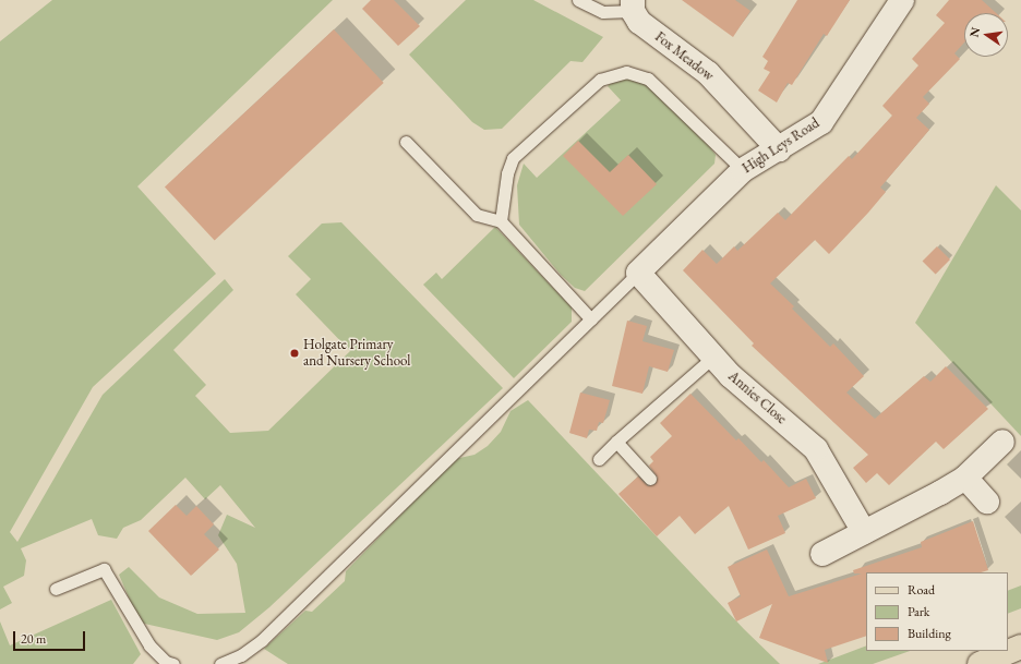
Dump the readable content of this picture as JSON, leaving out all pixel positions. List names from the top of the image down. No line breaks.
{"streets":{"street":["Fox Meadow","High Leys Road","Annies Close"]},"crossings":[["Fox Meadow","High Leys Road"],["High Leys Road","Annies Close"]],"places":["Holgate Primary and Nursery School"],"legend":["Road","Park","Building"],"scale_bar":"20 m","north":"left"}
